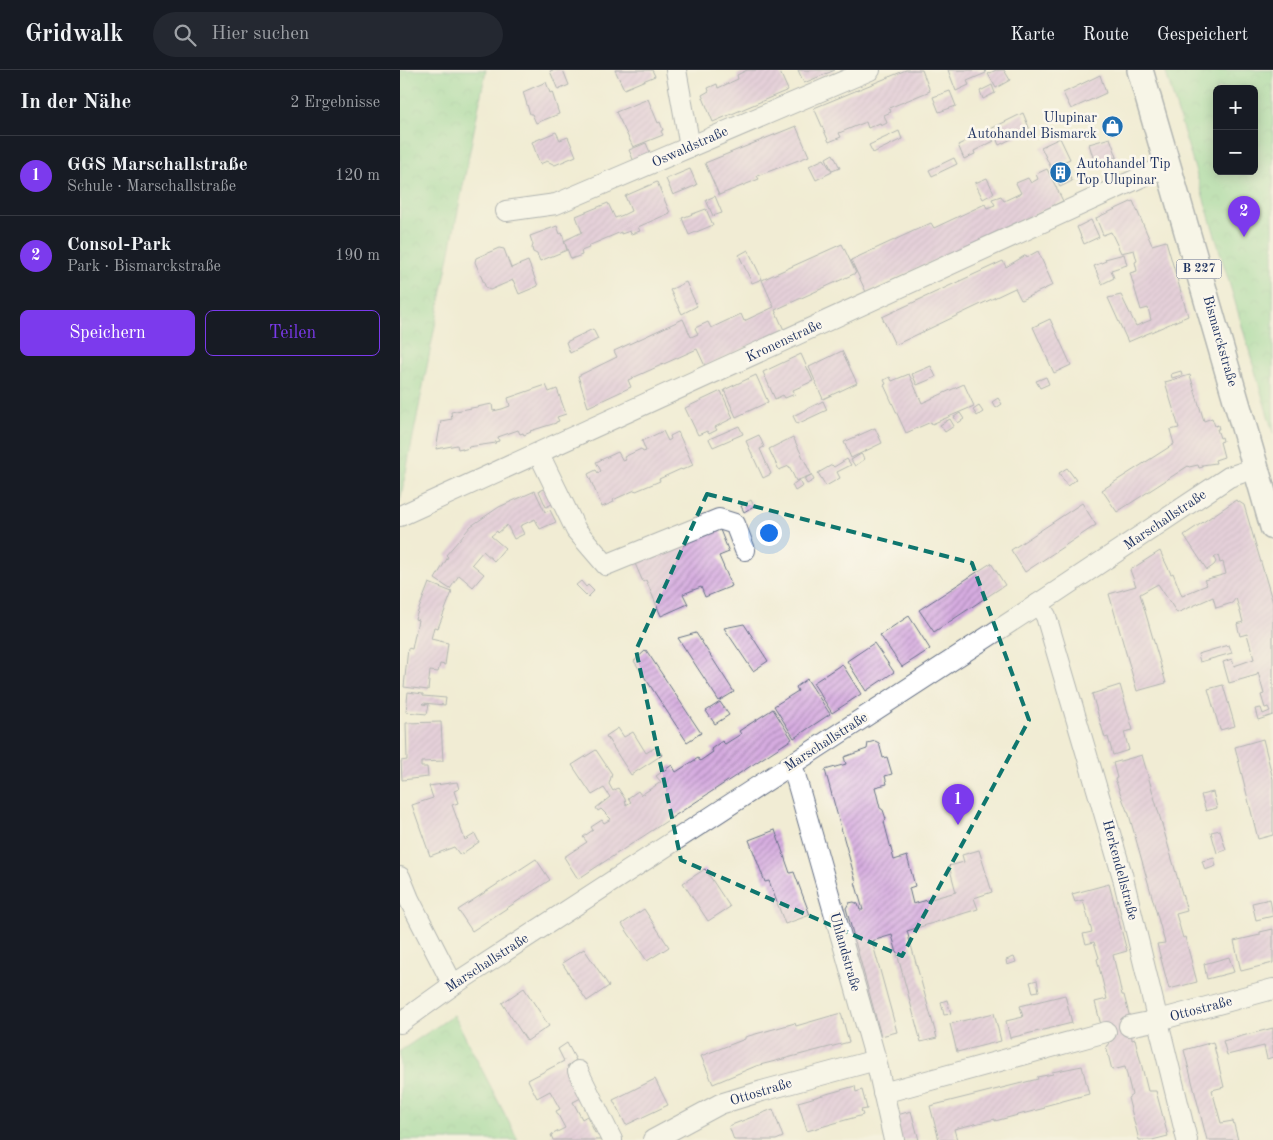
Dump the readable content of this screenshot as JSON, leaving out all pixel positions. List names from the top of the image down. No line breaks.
{"streets":{"main road":["B 227","Bismarckstraße"],"street":["Oswaldstraße","Kronenstraße","Marschallstraße","Herkendellstraße","Uhlandstraße","Ottostraße"]},"crossings":[["Kronenstraße","Bismarckstraße"],["Bismarckstraße","Marschallstraße"],["Marschallstraße","Herkendellstraße"],["Marschallstraße","Uhlandstraße"],["Herkendellstraße","Ottostraße"],["Uhlandstraße","Ottostraße"]],"places":{"shop":["Ulupinar Autohandel Bismarck"],"building":["Autohandel Tip Top Ulupinar"]},"page":{"header":"Gridwalk","search":"Hier suchen","nav":["Karte","Route","Gespeichert"],"heading":["In der Nähe","2 Ergebnisse"],"map_buttons":["+","−"],"list":[{"mark":"1","name":"GGS Marschallstraße","note":"Schule · Marschallstraße","value":"120 m"},{"mark":"2","name":"Consol-Park","note":"Park · Bismarckstraße","value":"190 m"}],"pins":["2","1"],"buttons":["Speichern","Teilen"]}}
